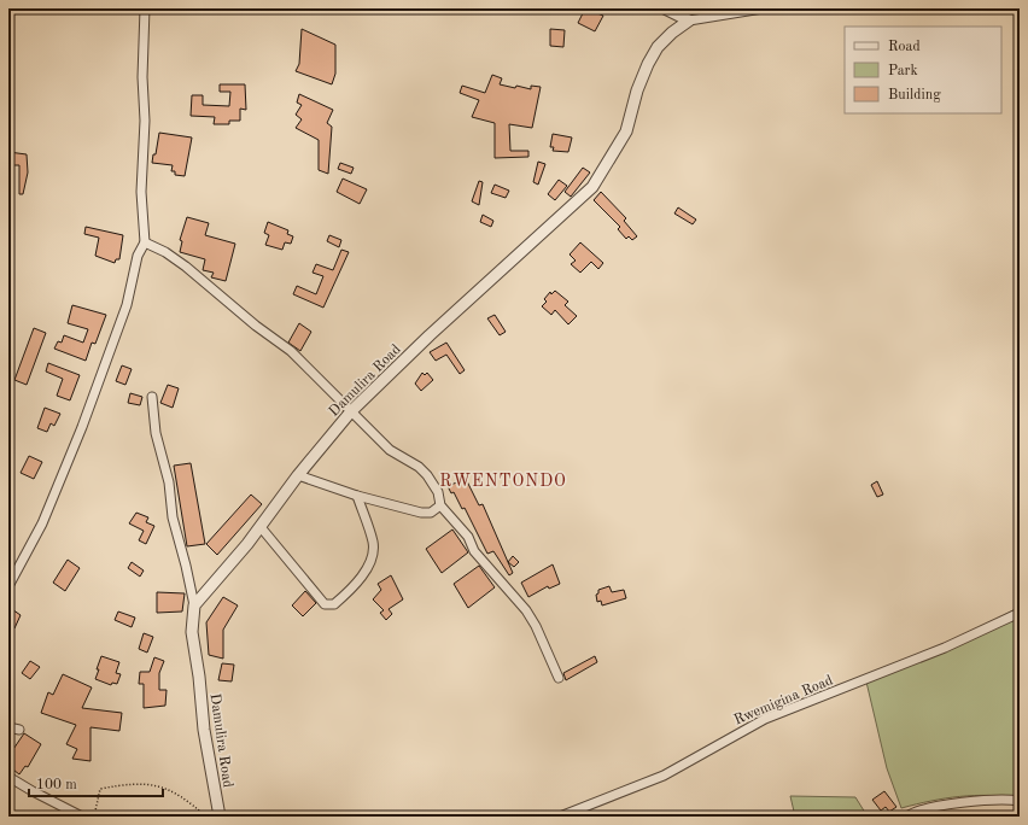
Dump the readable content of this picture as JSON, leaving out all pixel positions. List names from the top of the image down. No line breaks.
{"streets":{"street":["Damulira Road","Rwemigina Road"]},"districts":["RWENTONDO"],"legend":["Road","Park","Building"],"scale_bar":"100 m"}
